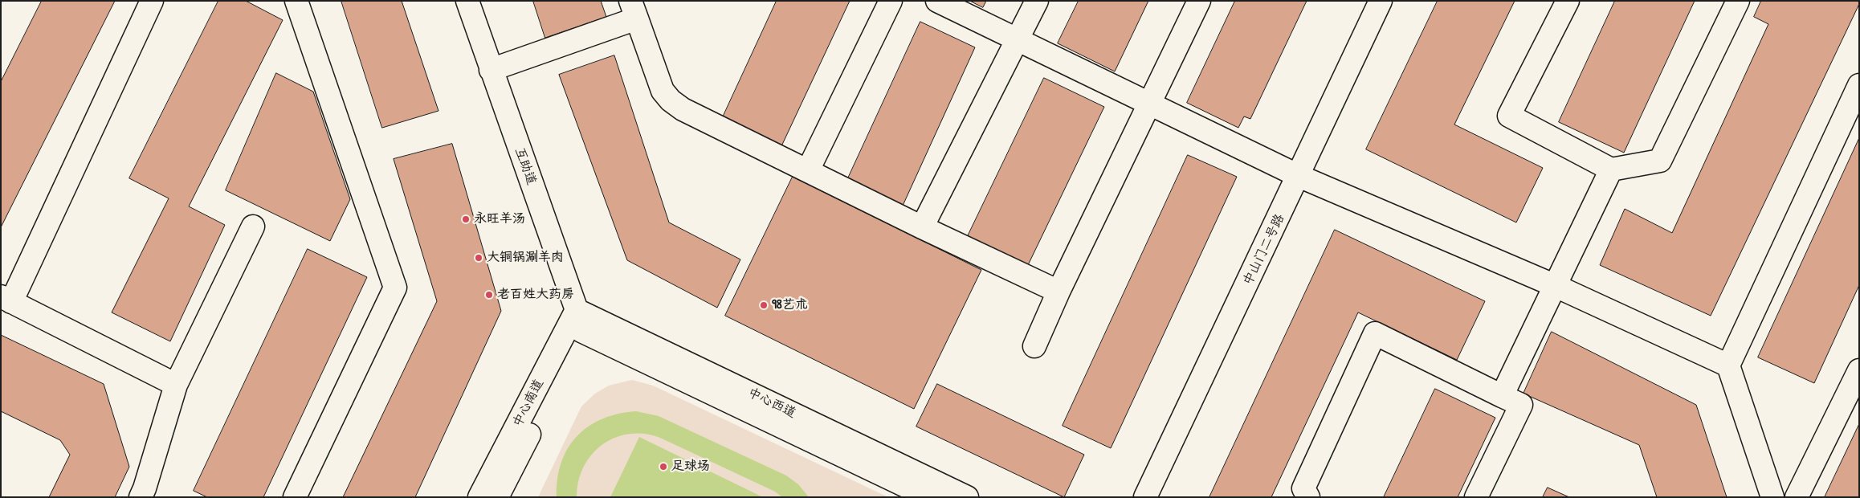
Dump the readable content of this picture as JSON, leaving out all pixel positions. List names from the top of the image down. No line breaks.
{"streets":{"street":["互助道","中山门二号路","中心南道","中心西道"]},"crossings":[["互助道","中心南道"],["互助道","中心西道"],["中心南道","中心西道"]],"places":["永旺羊汤","大铜锅涮羊肉","老百姓大药房","98艺术","足球场"]}
